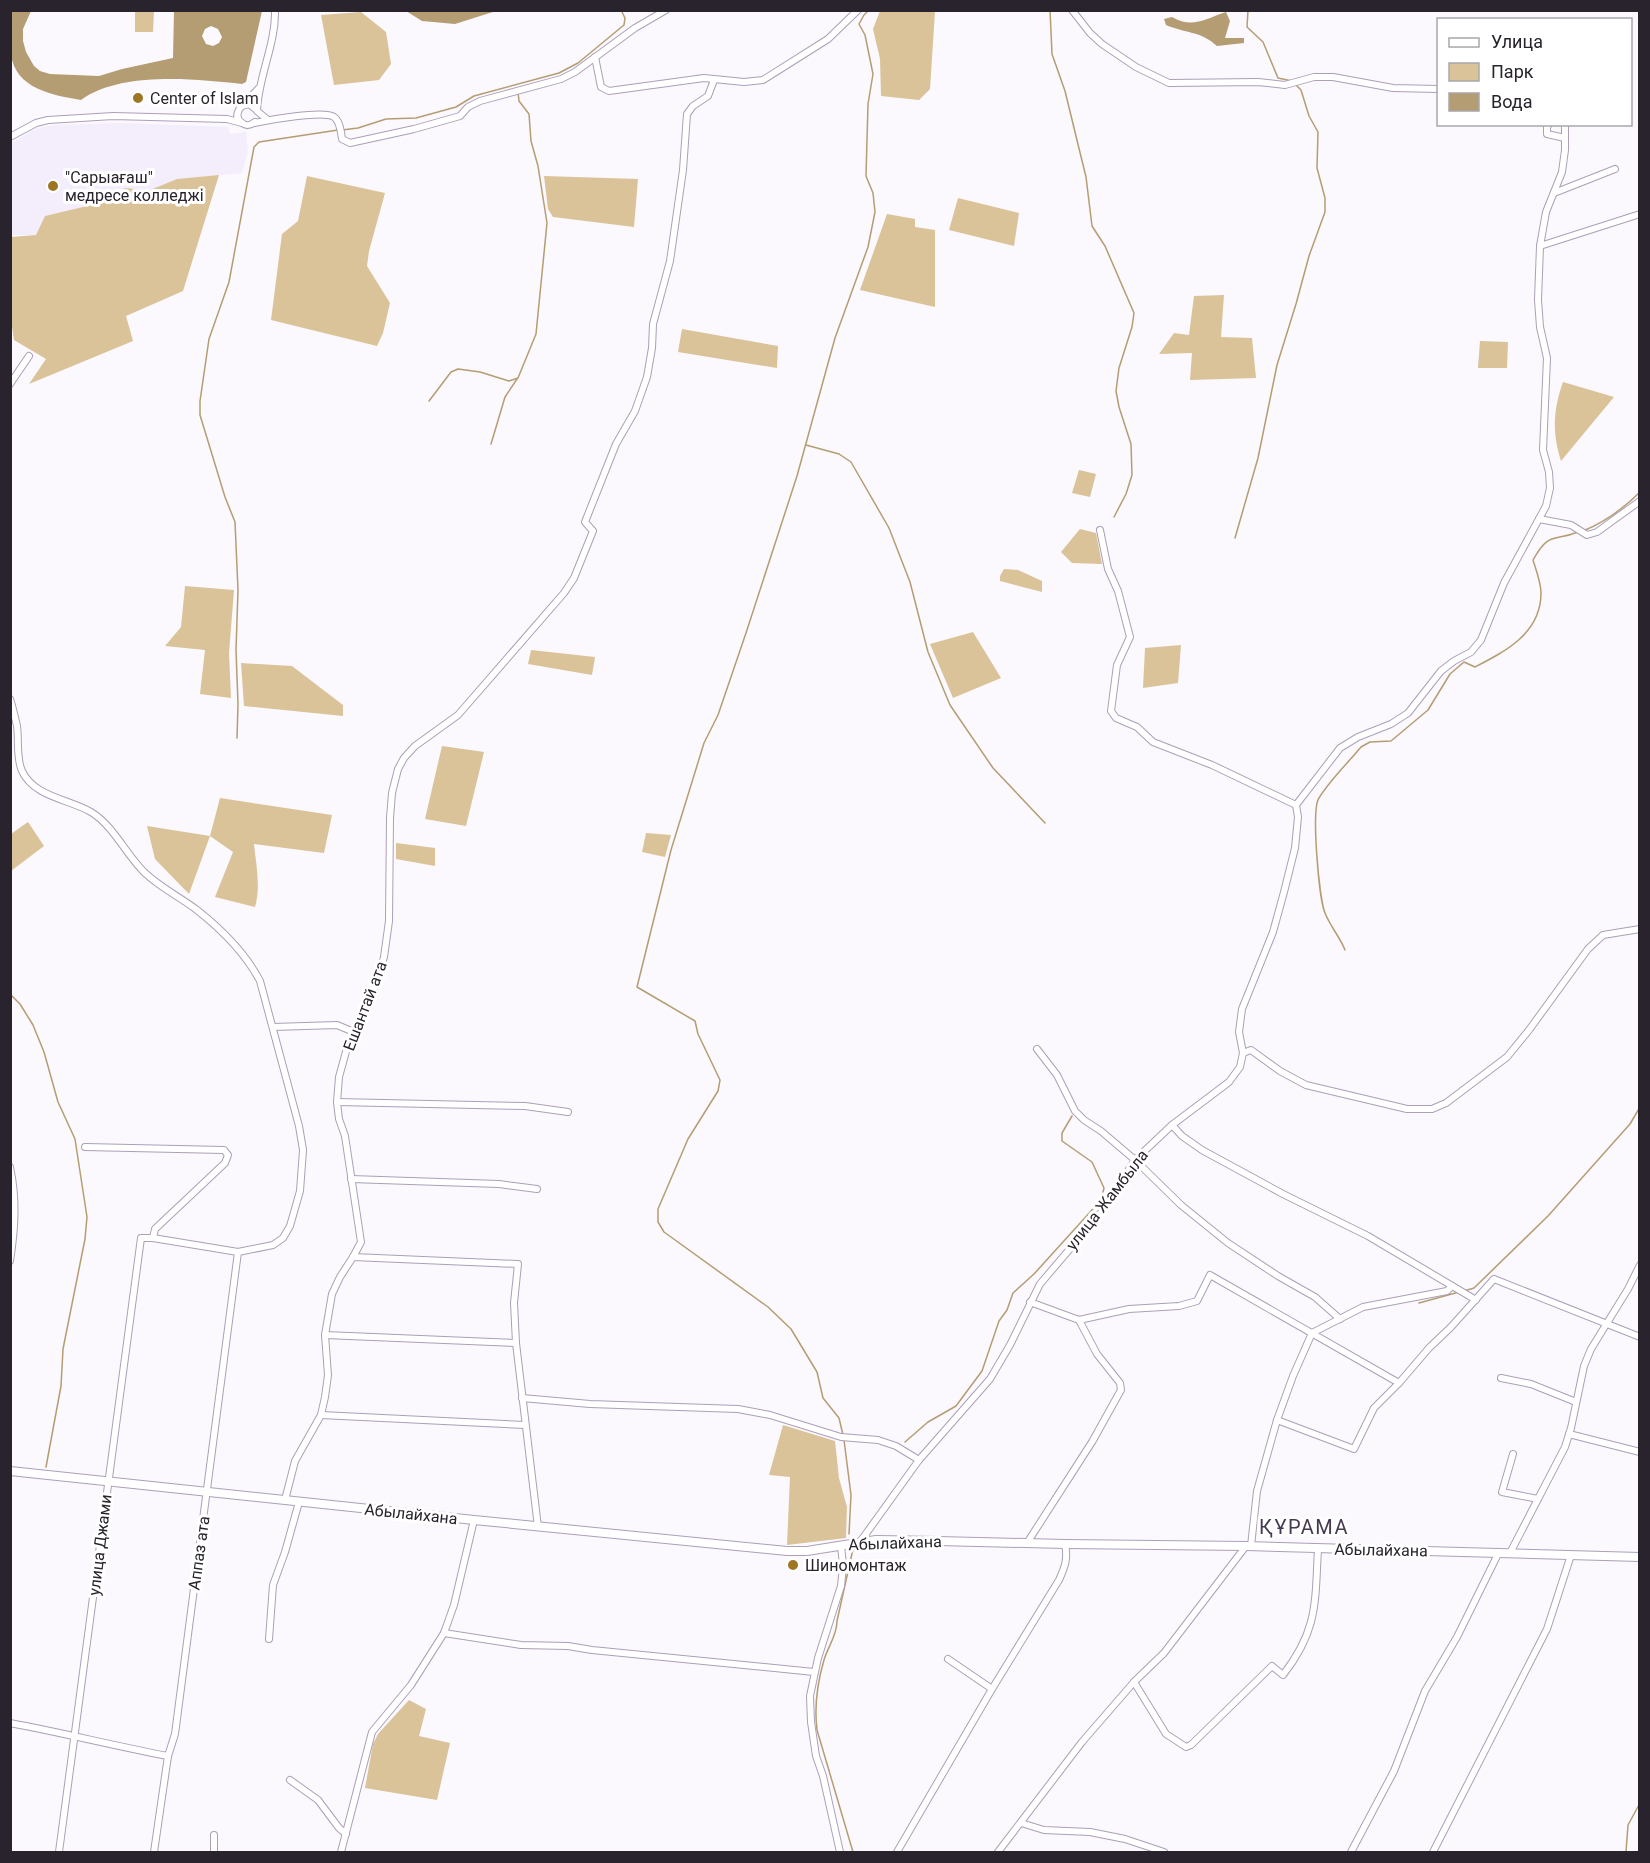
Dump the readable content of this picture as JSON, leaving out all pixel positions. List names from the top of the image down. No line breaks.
{"streets":{"main road":["Абылайхана"],"street":["Ешантай ата","улица Жамбыла","улица Джами","Аппаз ата"]},"crossings":[["Ешантай ата","Абылайхана"],["улица Жамбыла","Абылайхана"],["Абылайхана","улица Джами"],["Абылайхана","Аппаз ата"]],"districts":["ҚҰРАМА"],"places":["Center of Islam","\"Сарыағаш\" медресе колледжі","Шиномонтаж"],"legend":["Улица","Парк","Вода"]}
